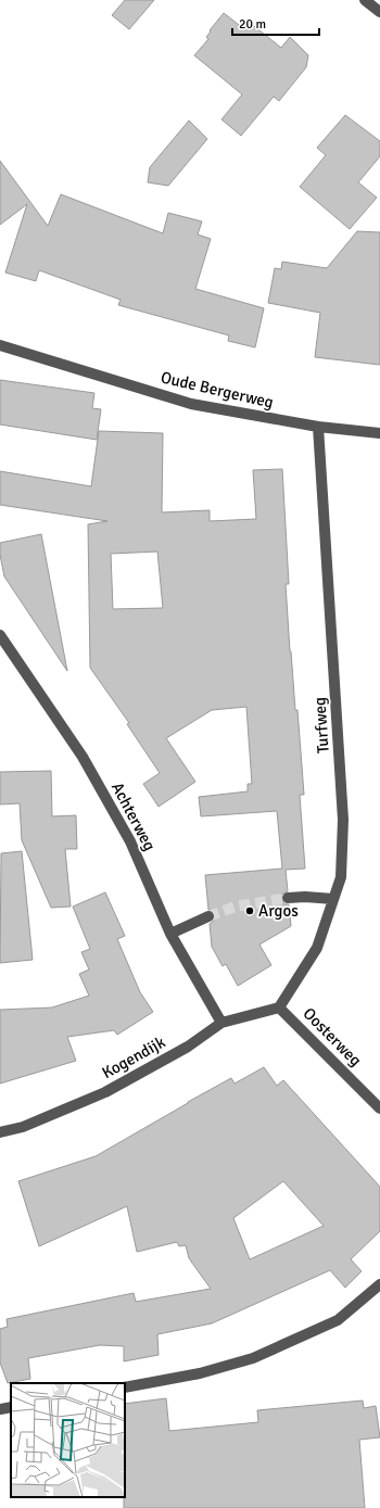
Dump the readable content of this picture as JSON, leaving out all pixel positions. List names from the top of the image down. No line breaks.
{"streets":{"street":["Oude Bergerweg","Turfweg","Achterweg","Oosterweg","Kogendijk"]},"crossings":[["Oude Bergerweg","Turfweg"],["Turfweg","Oosterweg"],["Turfweg","Kogendijk"],["Achterweg","Kogendijk"],["Oosterweg","Kogendijk"]],"places":["Argos"],"scale_bar":"20 m"}
